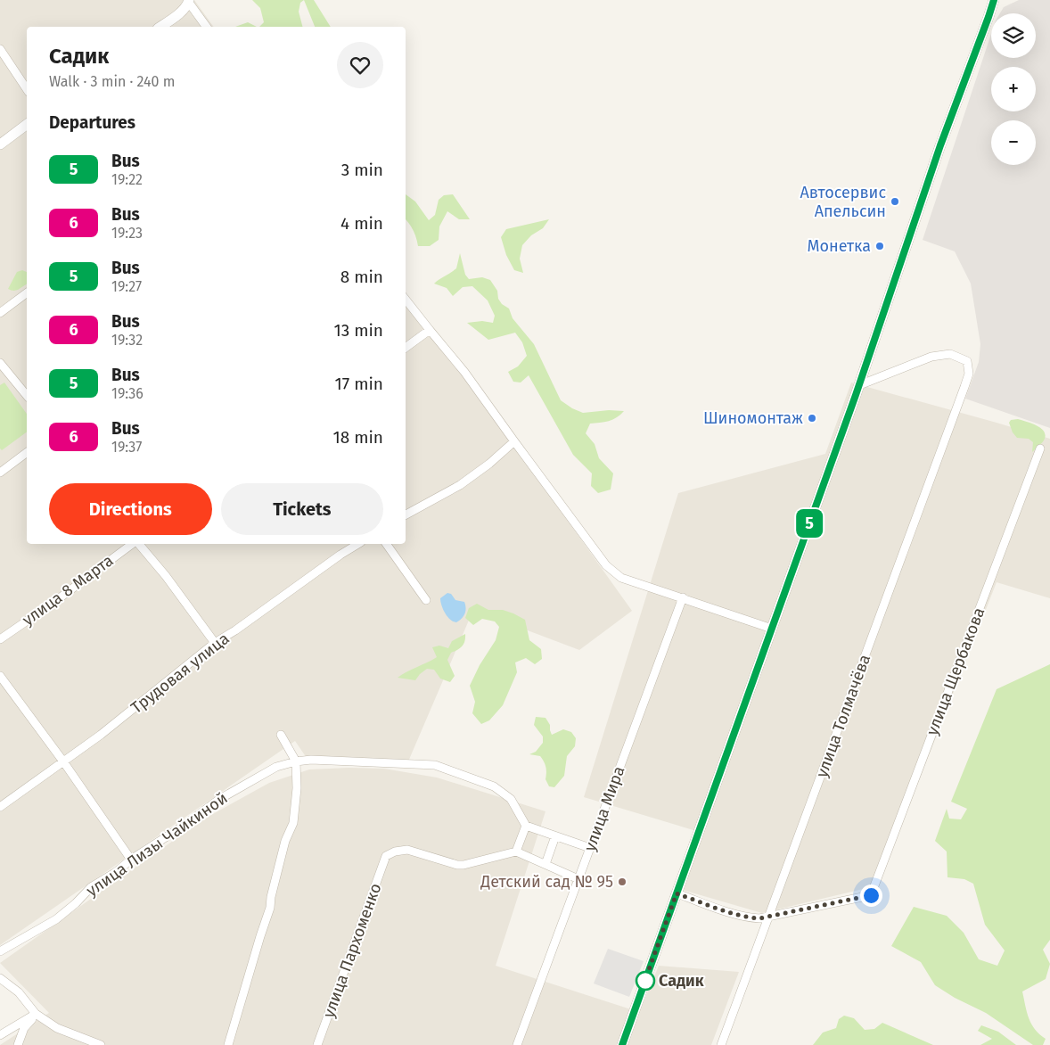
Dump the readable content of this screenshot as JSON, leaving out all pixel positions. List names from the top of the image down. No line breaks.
{"streets":{"street":["улица 8 Марта","улица Щербакова","Трудовая улица","улица Толмачёва","улица Мира","улица Лизы Чайкиной","улица Пархоменко"]},"crossings":[["улица Щербакова","улица Толмачёва"]],"places":["Автосервис Апельсин","Монетка","Шиномонтаж","Детский сад № 95","Садик"],"lines":["bus line 5"],"page":{"on_map":"5","map_buttons":["+","−"],"heading":[["Садик","Walk · 3 min · 240 m"],"Departures"],"list":[{"mark":"5","name":"Bus","note":"19:22","value":"3 min"},{"mark":"6","name":"Bus","note":"19:23","value":"4 min"},{"mark":"5","name":"Bus","note":"19:27","value":"8 min"},{"mark":"6","name":"Bus","note":"19:32","value":"13 min"},{"mark":"5","name":"Bus","note":"19:36","value":"17 min"},{"mark":"6","name":"Bus","note":"19:37","value":"18 min"}],"buttons":["Directions","Tickets"]}}
